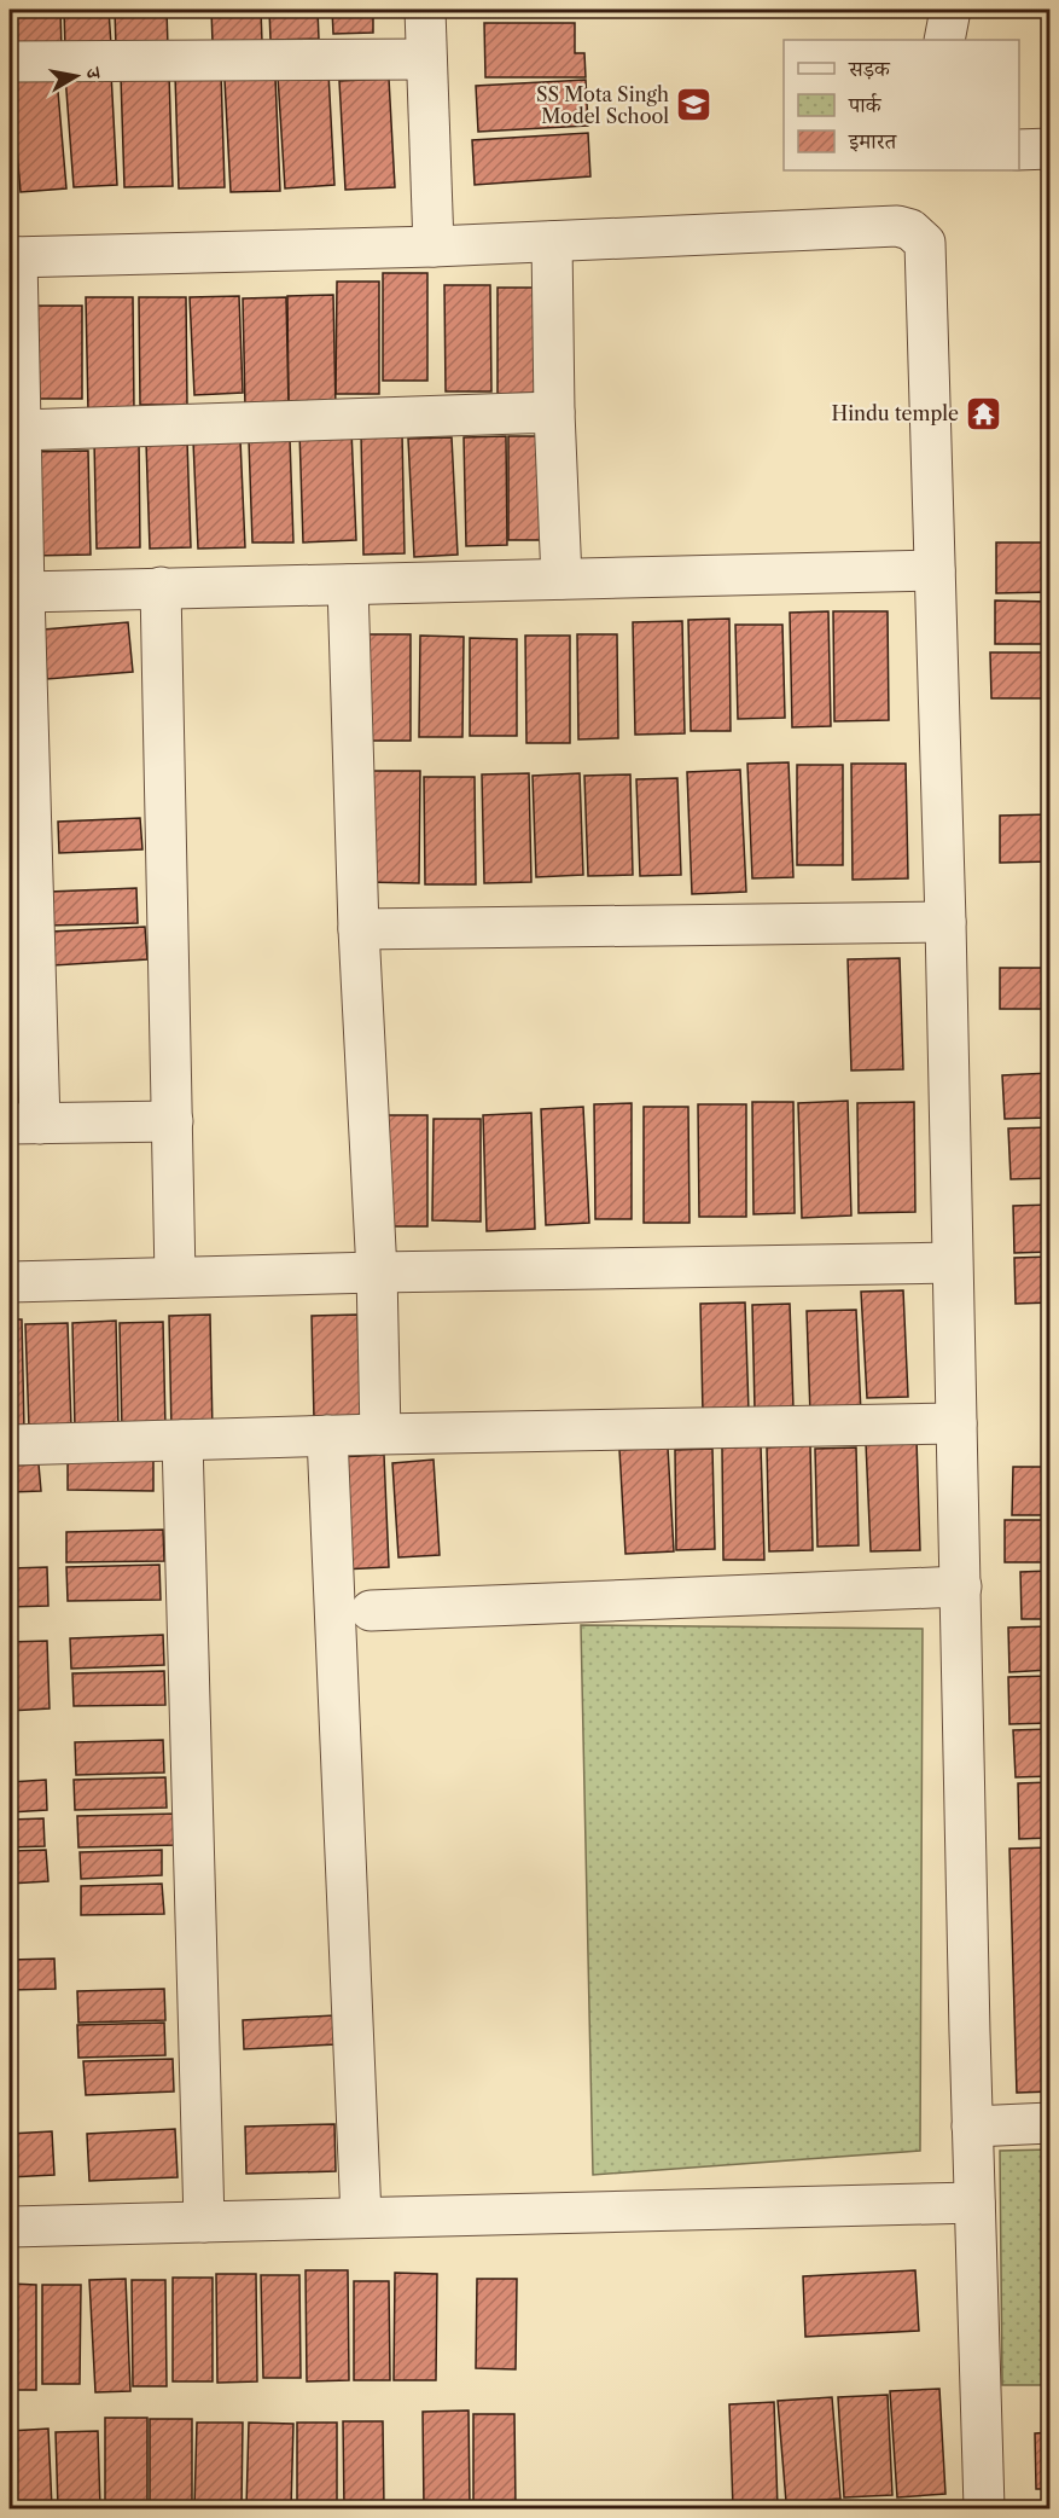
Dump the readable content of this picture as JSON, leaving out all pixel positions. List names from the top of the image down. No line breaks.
{"places":{"school or university":["SS Mota Singh Model School"],"temple":["Hindu temple"]},"legend":["सड़क","पार्क","इमारत"],"north":"right"}
